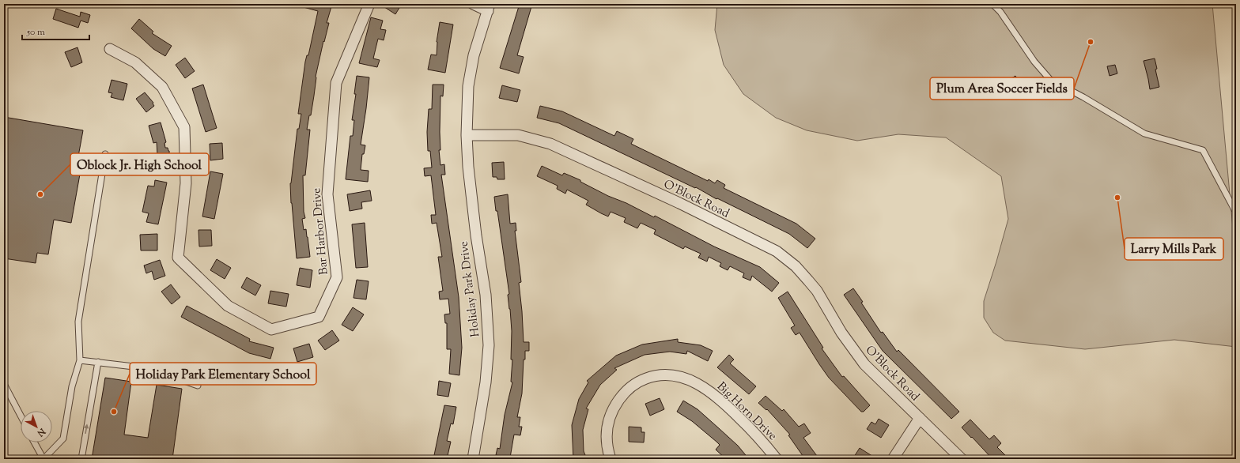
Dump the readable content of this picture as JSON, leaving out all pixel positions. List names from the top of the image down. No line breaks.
{"streets":{"street":["O'Block Road","Bar Harbor Drive","Holiday Park Drive","Big Horn Drive"]},"crossings":[["O'Block Road","Holiday Park Drive"]],"places":["Plum Area Soccer Fields","Oblock Jr. High School","Larry Mills Park","Holiday Park Elementary School"],"scale_bar":"50 m","north":"bottom right"}
